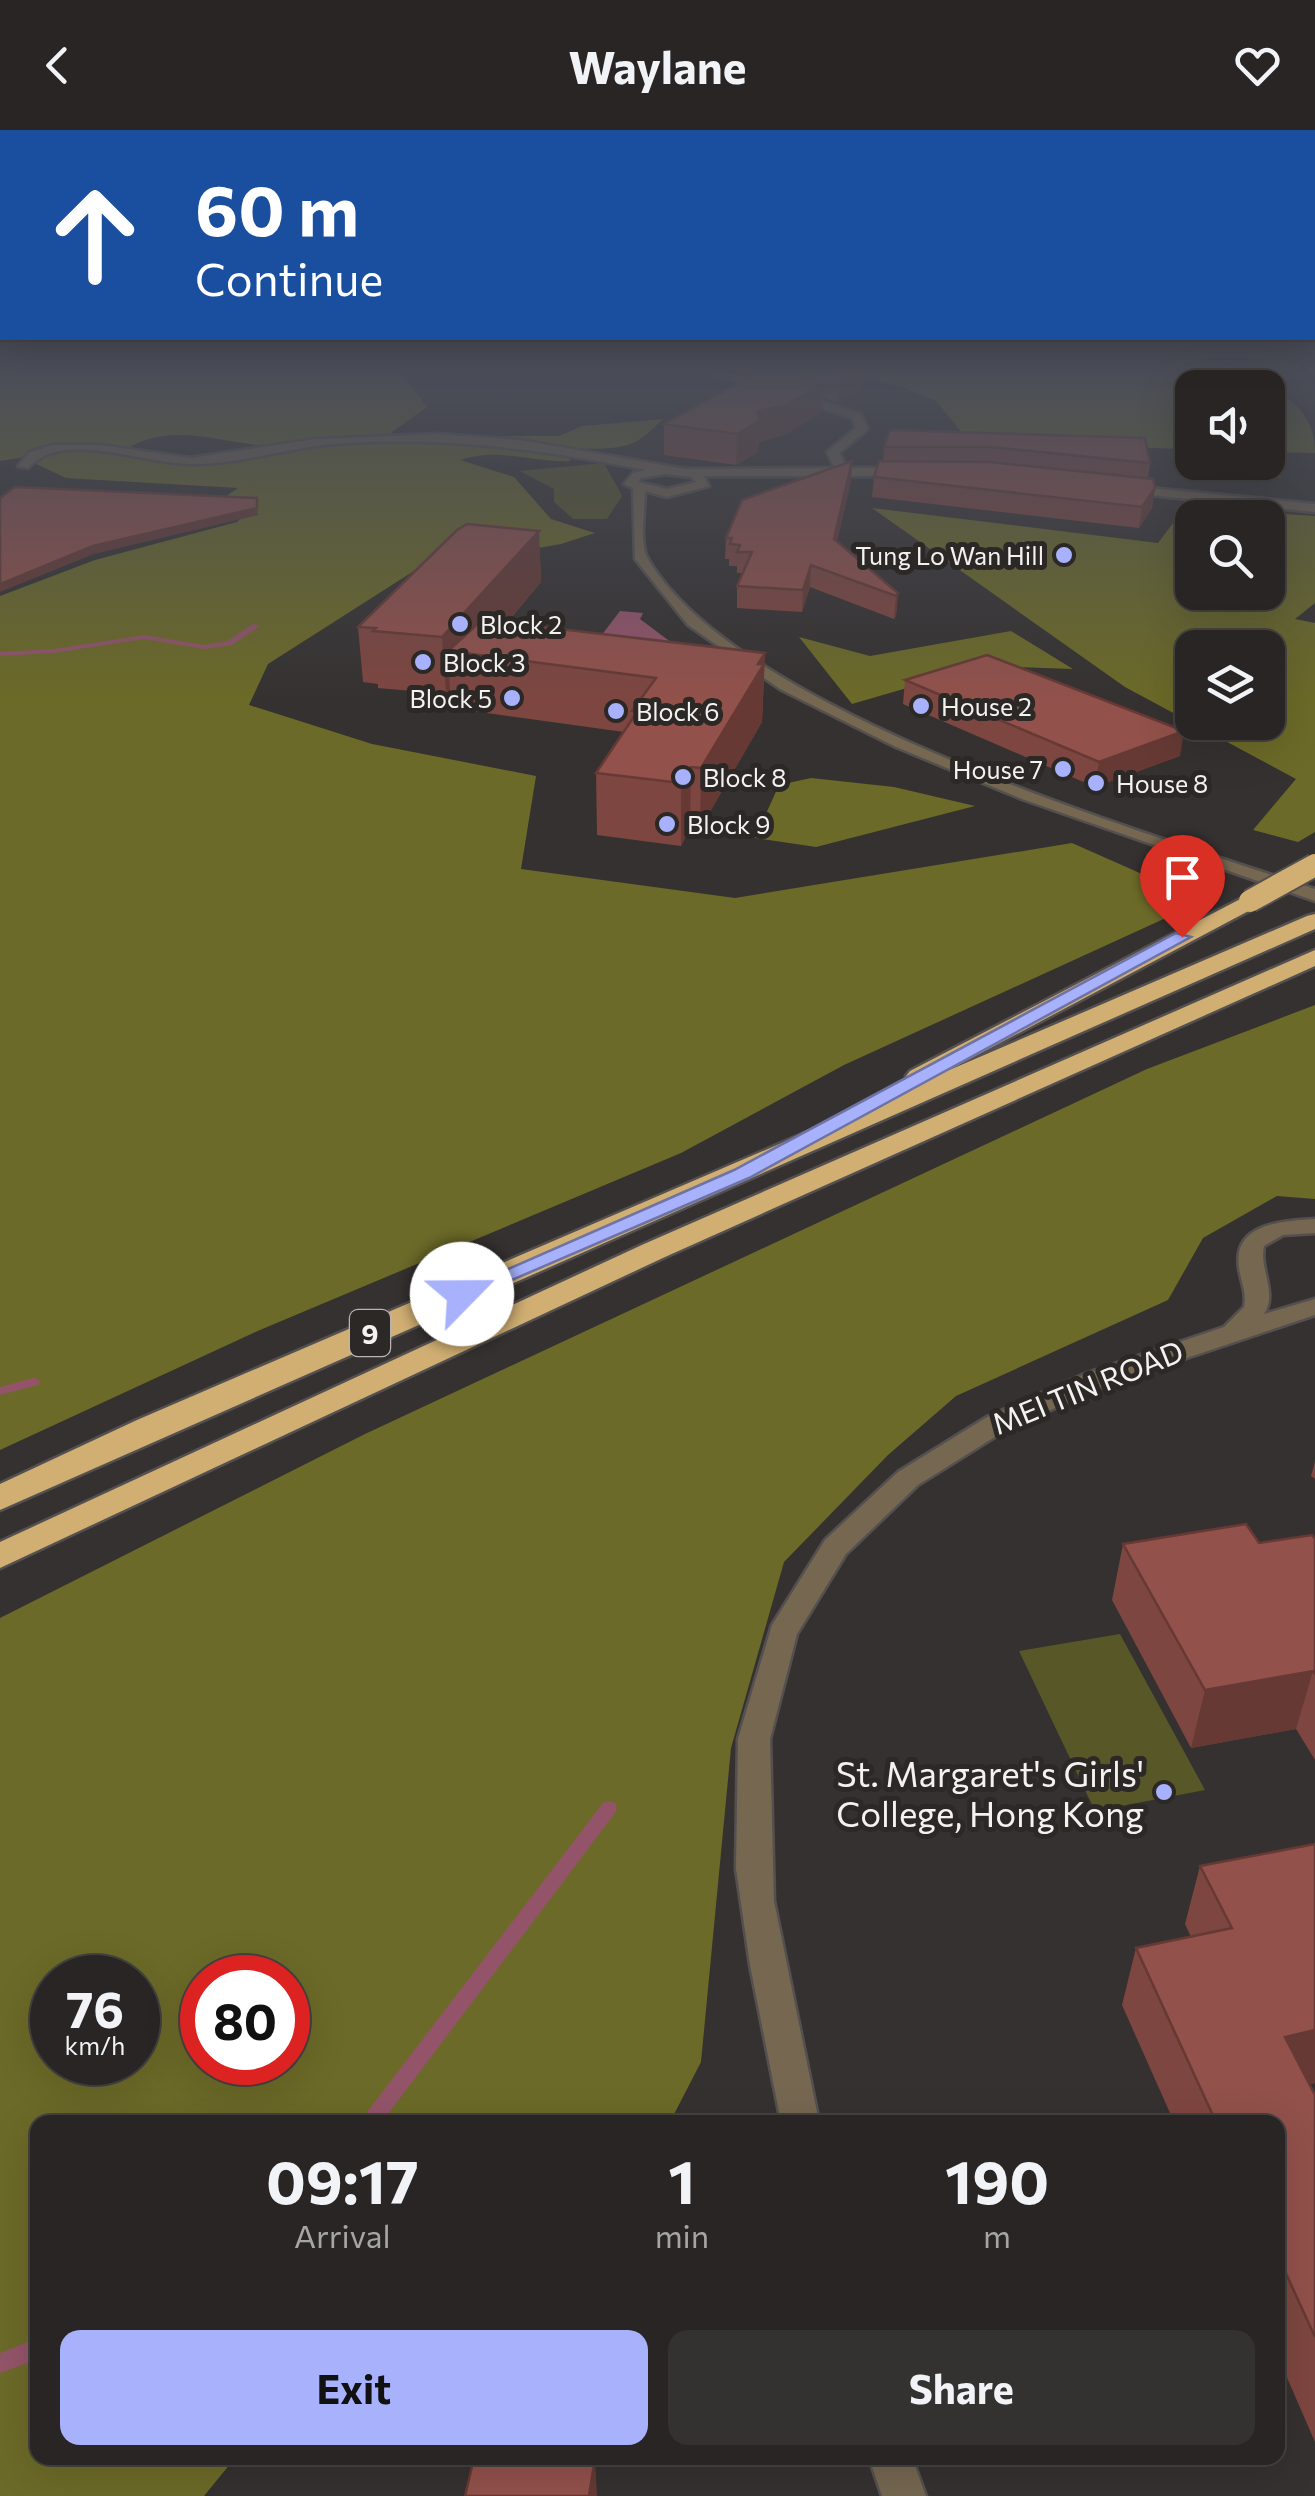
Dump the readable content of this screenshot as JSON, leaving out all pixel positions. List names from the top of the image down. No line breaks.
{"streets":{"highway":["9"],"street":["MEI TIN ROAD"]},"places":["Tung Lo Wan Hill","Block 2","Block 3","Block 5","House 2","Block 6","House 7","Block 8","House 8","Block 9","St. Margaret's Girls' College, Hong Kong"],"page":{"header":"Waylane","turn":["60 m","Continue"],"speed":"76 km/h","limit":"80","eta":["09:17","Arrival","1","min","190","m"],"buttons":["Exit","Share"]}}
